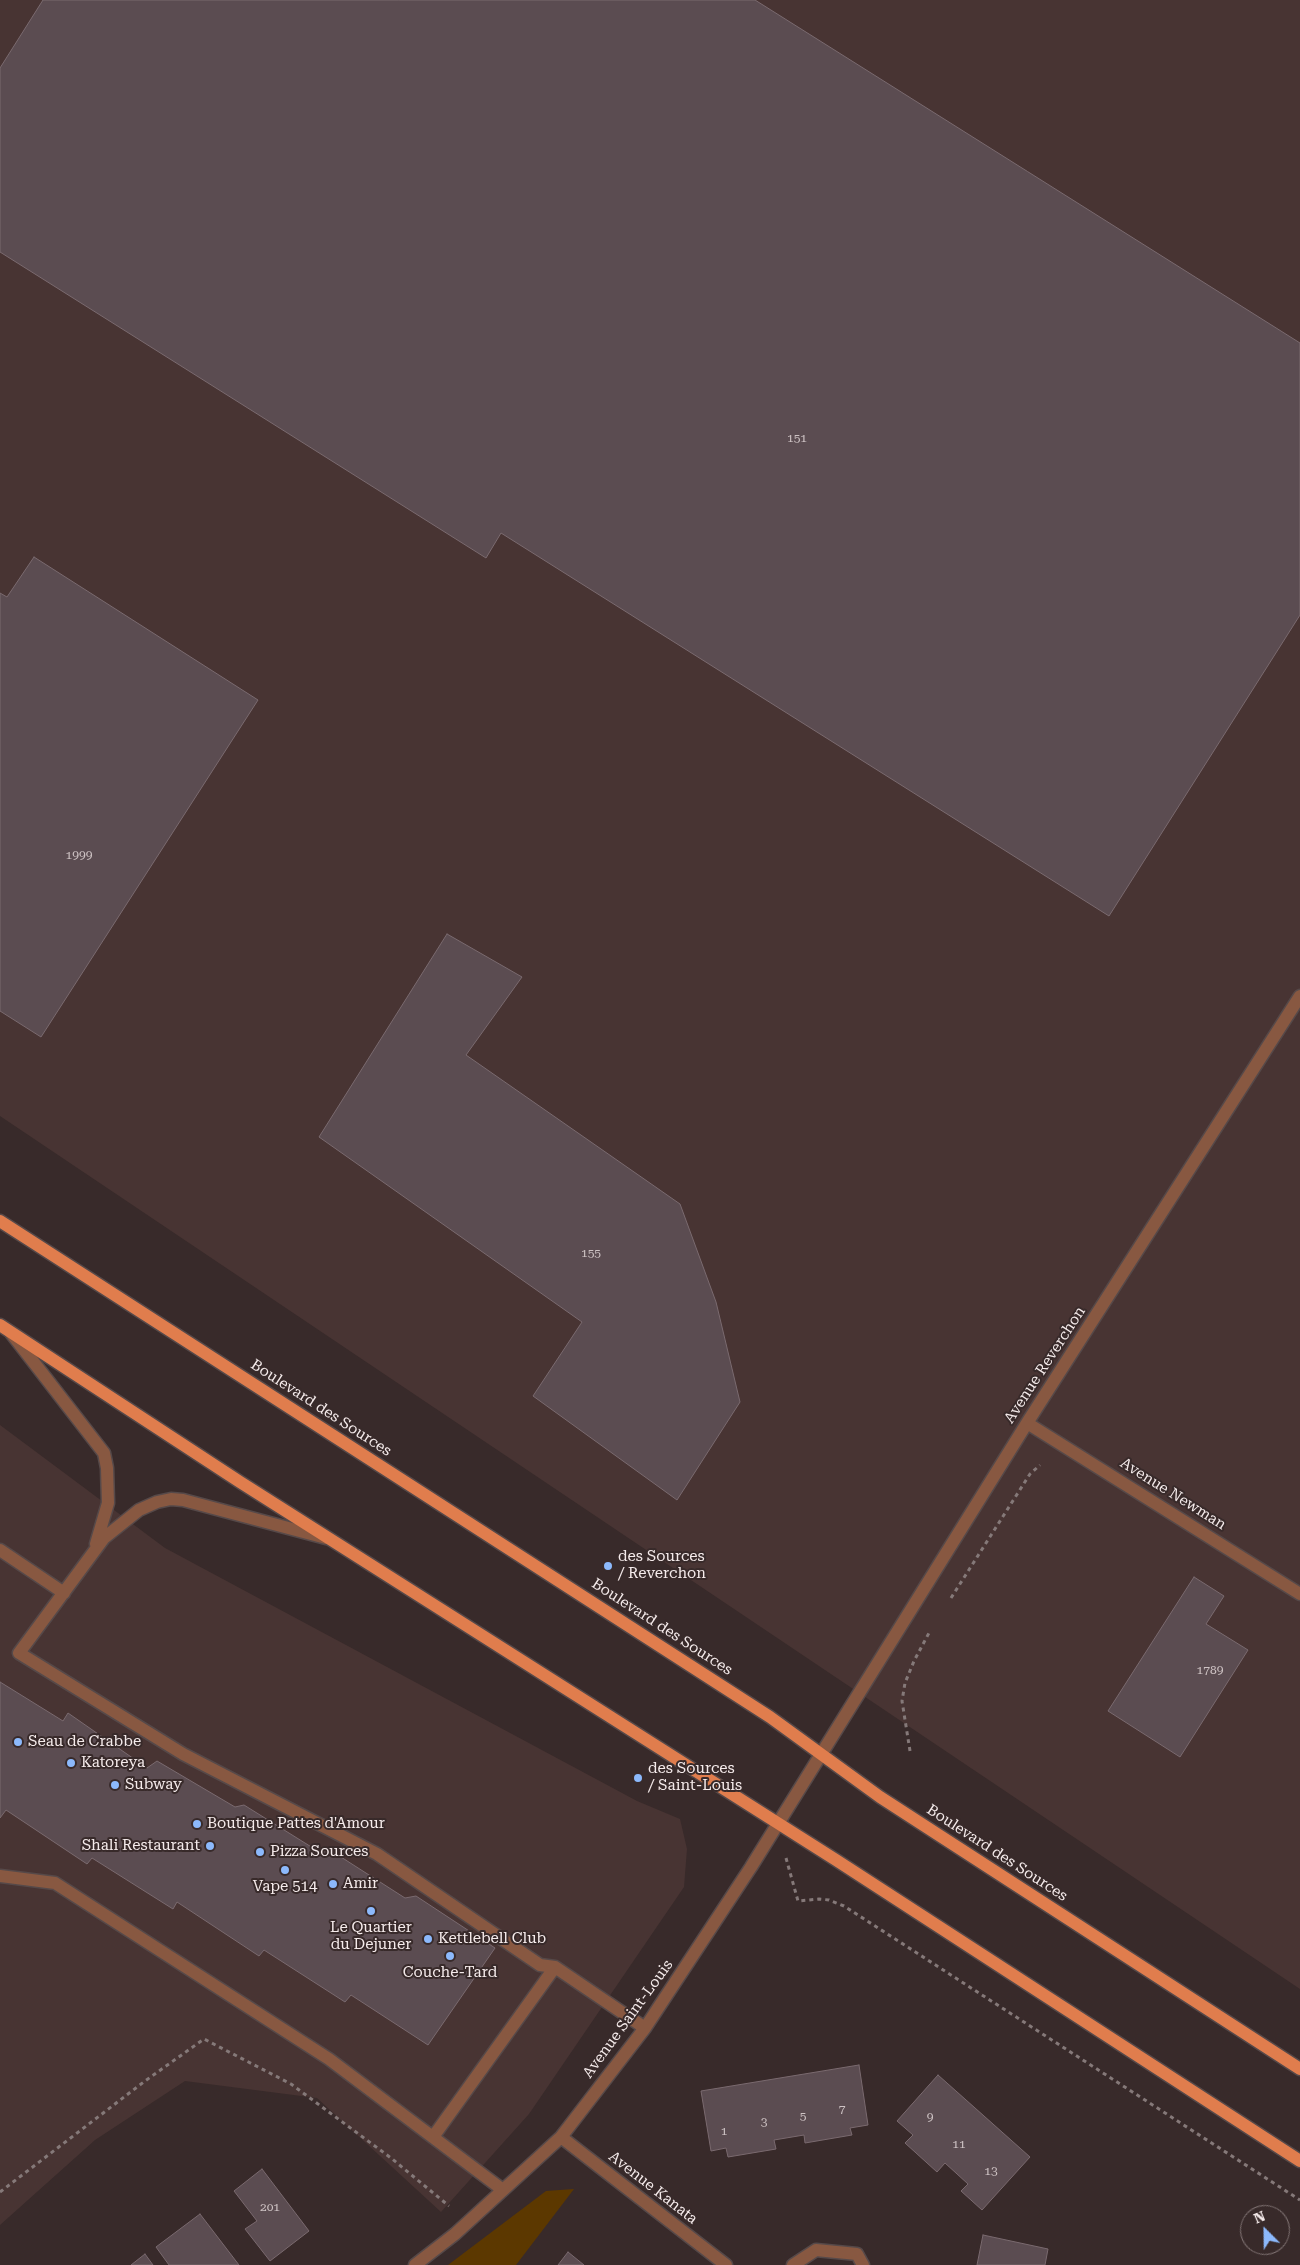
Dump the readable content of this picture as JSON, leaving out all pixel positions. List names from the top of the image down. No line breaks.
{"streets":{"main road":["Boulevard des Sources"],"street":["Avenue Reverchon","Avenue Newman","Avenue Saint-Louis","Avenue Kanata"]},"crossings":[["Avenue Reverchon","Boulevard des Sources"],["Avenue Reverchon","Avenue Newman"],["Avenue Reverchon","Avenue Saint-Louis"],["Boulevard des Sources","Avenue Saint-Louis"],["Avenue Saint-Louis","Avenue Kanata"]],"places":["des Sources / Reverchon","Seau de Crabbe","Katoreya","des Sources / Saint-Louis","Subway","Boutique Pattes d'Amour","Shali Restaurant","Pizza Sources","Vape 514","Amir","Le Quartier du Dejuner","Kettlebell Club","Couche-Tard"],"house_numbers":["151","1999","155","1789","7","5","9","3","1","11","13","201"],"north":"top left"}
